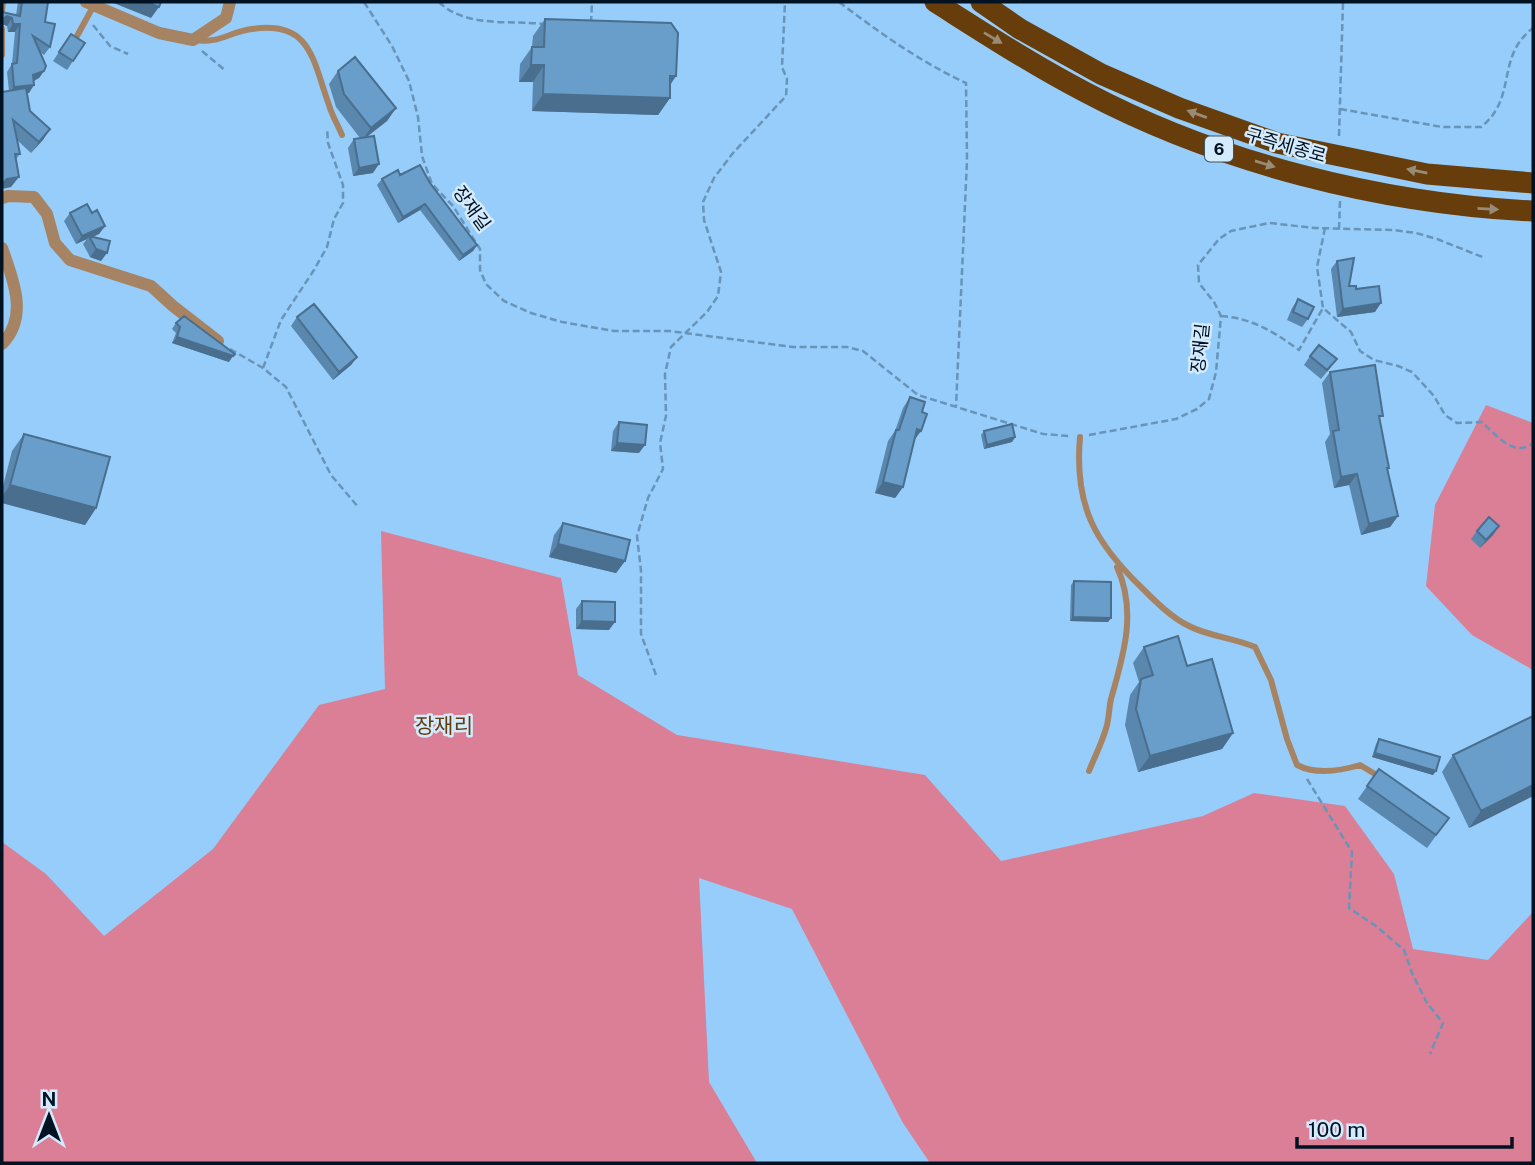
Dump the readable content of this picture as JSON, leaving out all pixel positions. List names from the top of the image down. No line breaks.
{"streets":{"highway":["구즉세종로","6"],"path":["장재길"]},"districts":["장재리"],"scale_bar":"100 m","north":"top"}
